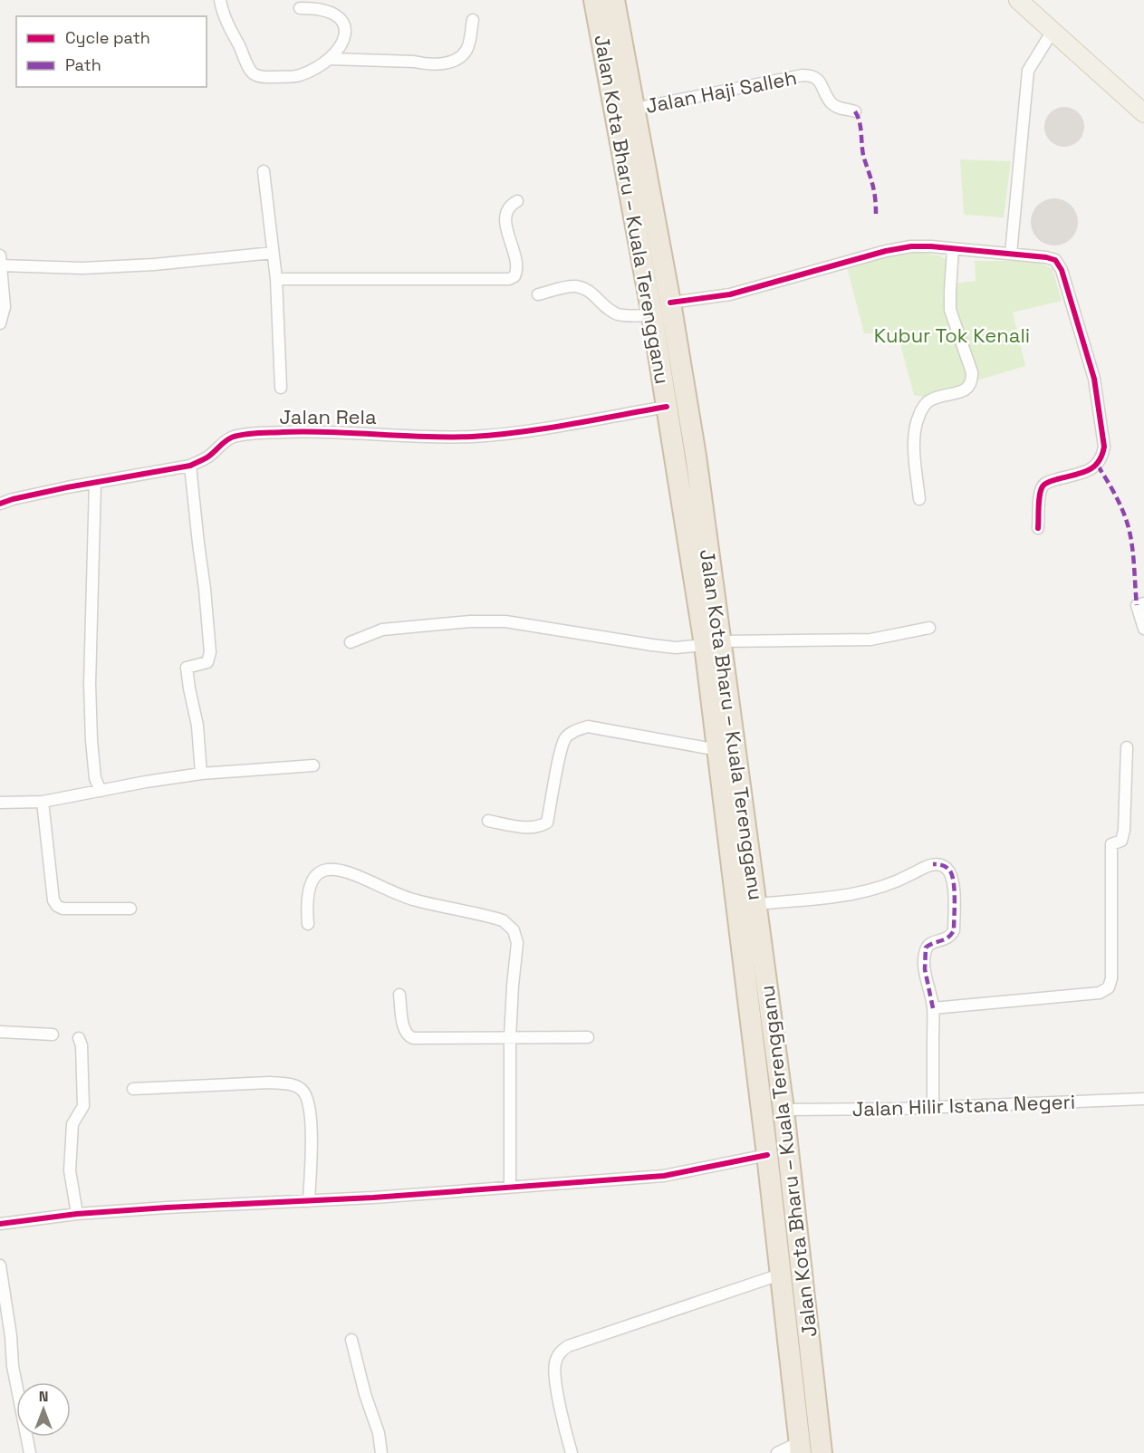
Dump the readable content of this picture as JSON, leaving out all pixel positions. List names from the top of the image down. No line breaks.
{"streets":{"highway":["Jalan Kota Bharu – Kuala Terengganu"],"street":["Jalan Haji Salleh","Jalan Rela","Jalan Hilir Istana Negeri"]},"crossings":[["Jalan Haji Salleh","Jalan Kota Bharu – Kuala Terengganu"],["Jalan Kota Bharu – Kuala Terengganu","Jalan Rela"],["Jalan Kota Bharu – Kuala Terengganu","Jalan Hilir Istana Negeri"]],"parks":["Kubur Tok Kenali"],"legend":["Cycle path","Path"],"north":"top"}
